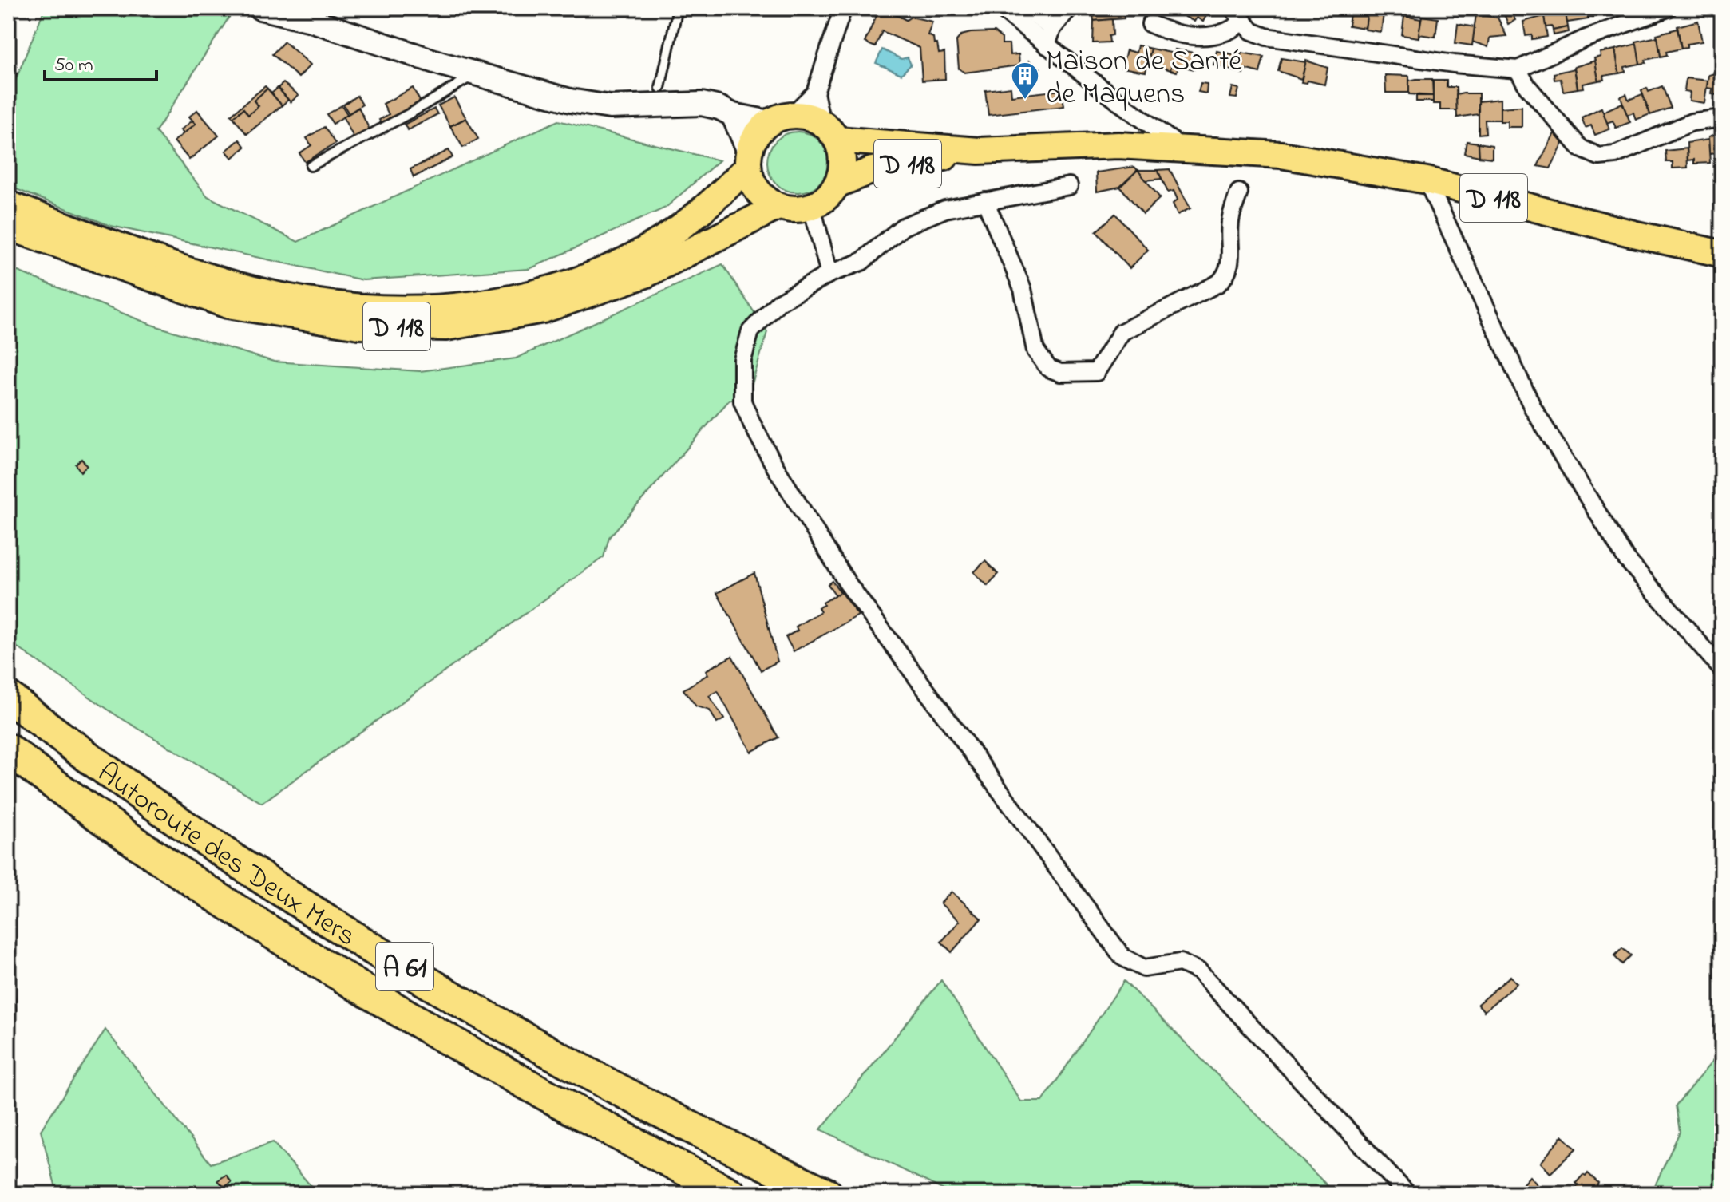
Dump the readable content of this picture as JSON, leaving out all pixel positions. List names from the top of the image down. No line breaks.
{"streets":{"highway":["Autoroute des Deux Mers","A 61"],"main road":["D 118"]},"places":{"building":["Maison de Santé de Maquens"]},"scale_bar":"50 m"}
